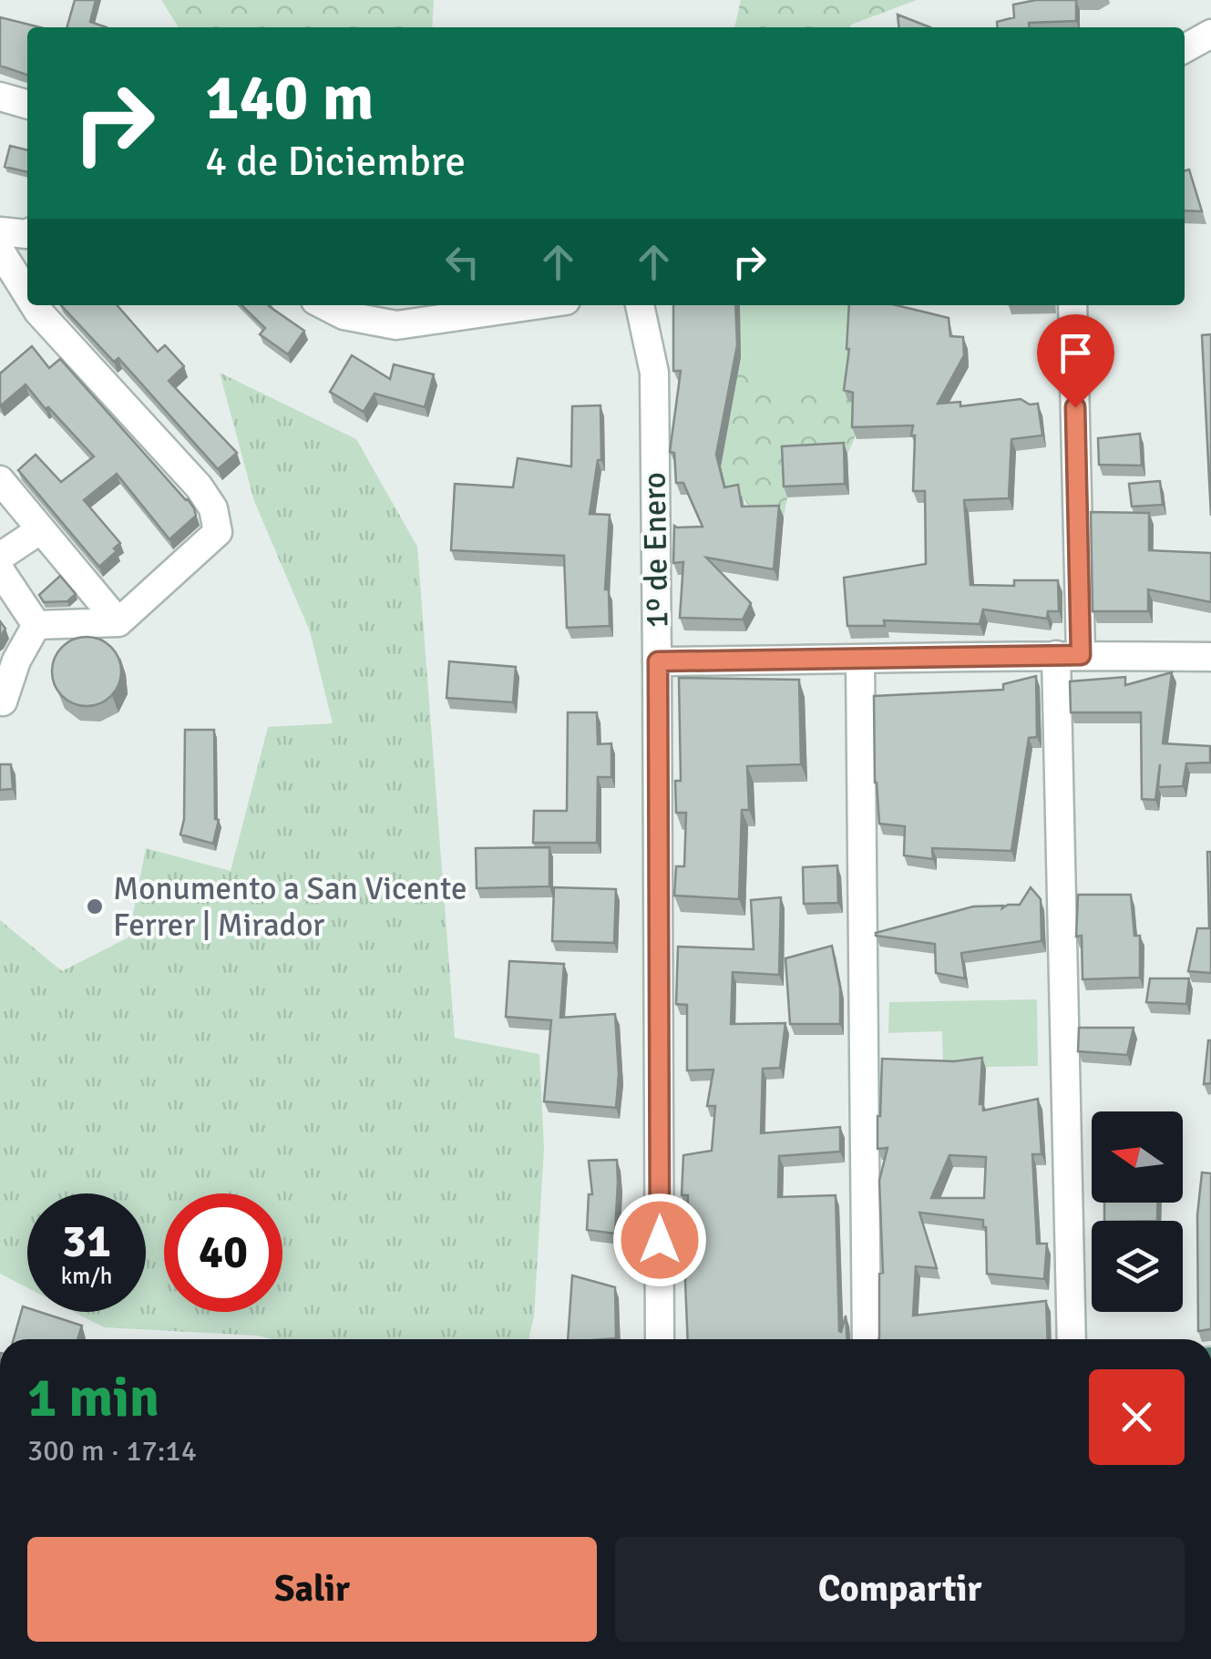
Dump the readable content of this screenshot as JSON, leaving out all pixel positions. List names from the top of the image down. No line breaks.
{"streets":{"street":["1º de Enero"]},"places":["Monumento a San Vicente Ferrer | Mirador"],"north":"left","page":{"turn":["140 m","4 de Diciembre"],"speed":"31 km/h","limit":"40","heading":["1 min","300 m · 17:14"],"buttons":["Salir","Compartir"]}}
